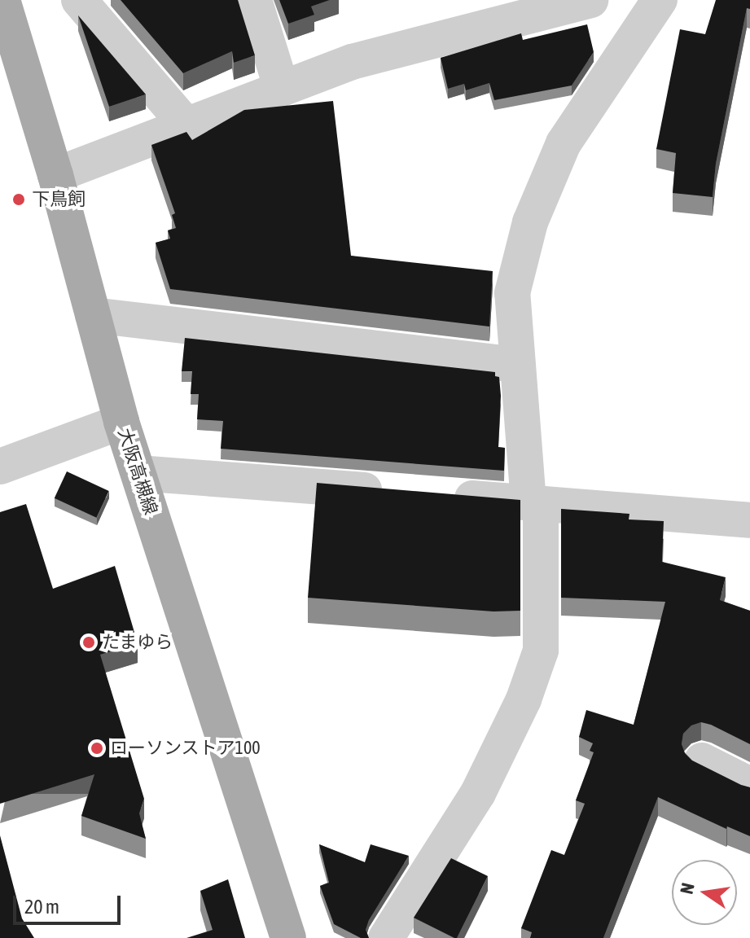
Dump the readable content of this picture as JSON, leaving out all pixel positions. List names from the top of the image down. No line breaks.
{"streets":{"main road":["大阪高槻線"]},"places":["下鳥飼","たまゆら","ローソンストア100"],"scale_bar":"20 m","north":"left"}
